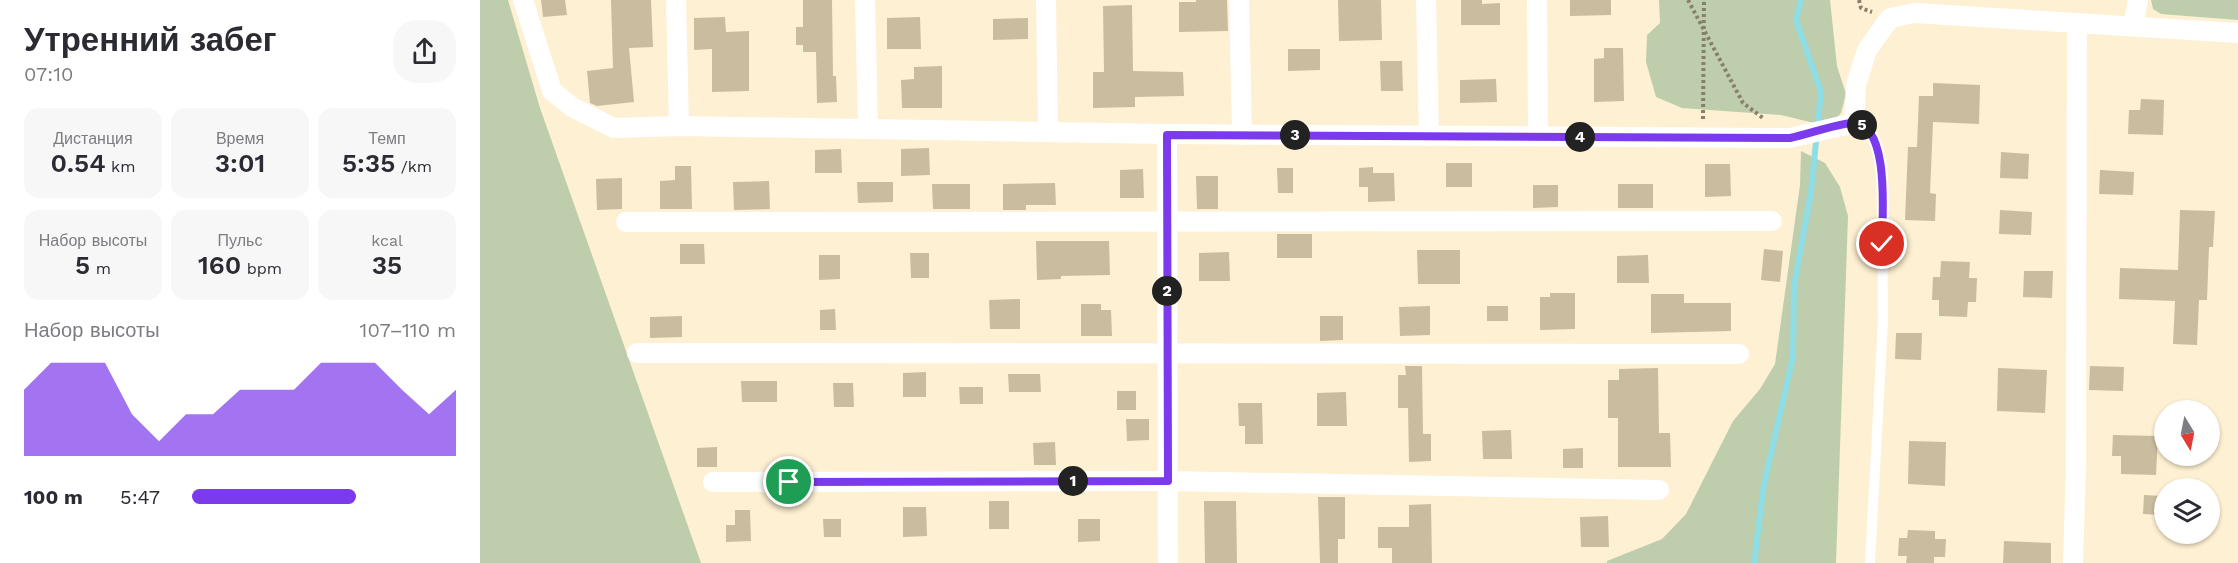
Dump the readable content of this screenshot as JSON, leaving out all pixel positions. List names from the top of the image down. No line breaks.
{"north":"bottom","page":{"heading":["Утренний забег","07:10"],"stats":[["Дистанция","0.54 km"],["Время","3:01"],["Темп","5:35 /km"],["Набор высоты","5 m"],["Пульс","160 bpm"],["kcal","35"]],"pins":["5","3","4","2","1"],"chart":["Набор высоты","107–110 m"],"list":[{"name":"100 m","note":"5:47"}]}}
